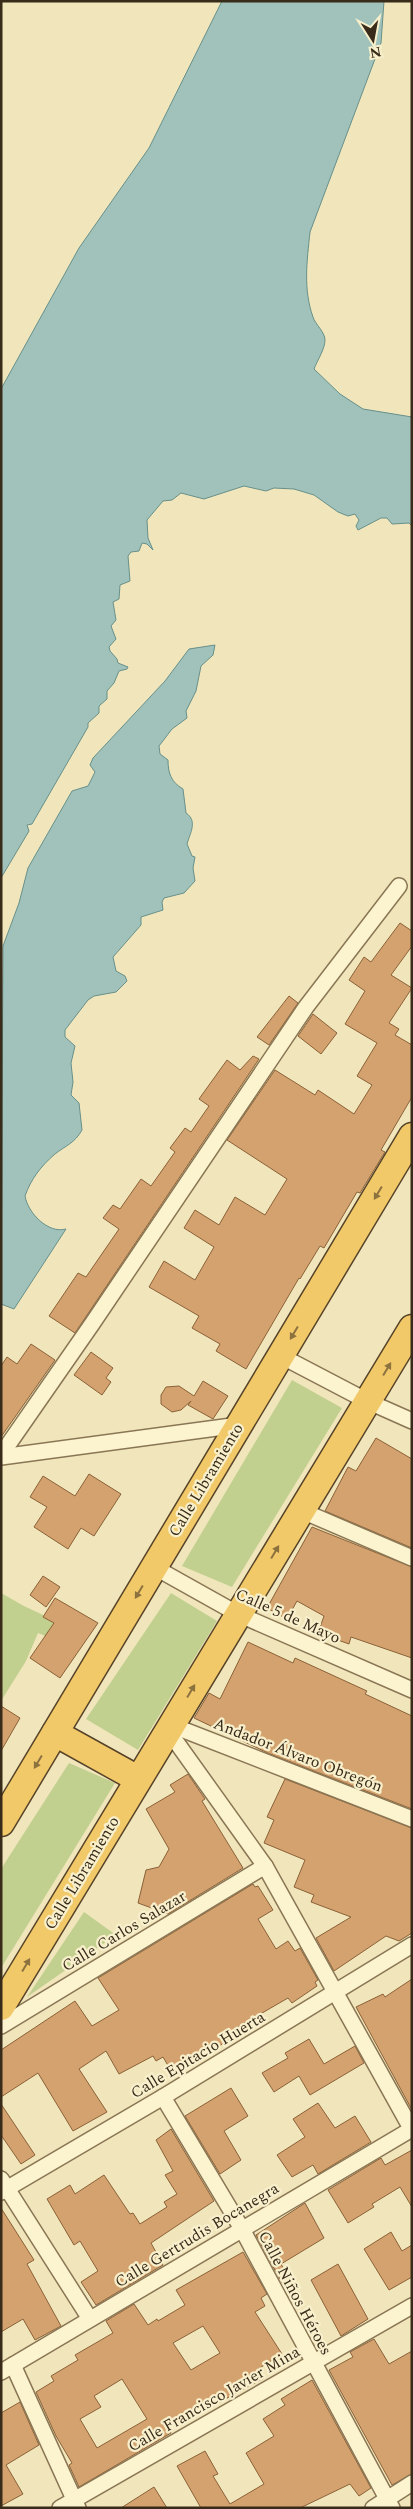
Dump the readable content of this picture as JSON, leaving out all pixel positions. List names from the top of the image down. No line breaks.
{"streets":{"highway":["Calle Libramiento"],"street":["Calle 5 de Mayo","Andador Álvaro Obregón","Calle Carlos Salazar","Calle Epitacio Huerta","Calle Gertrudis Bocanegra","Calle Niños Héroes","Calle Francisco Javier Mina"]},"crossings":[["Calle Libramiento","Calle 5 de Mayo"],["Calle Libramiento","Andador Álvaro Obregón"],["Calle Epitacio Huerta","Calle Niños Héroes"],["Calle Gertrudis Bocanegra","Calle Niños Héroes"],["Calle Niños Héroes","Calle Francisco Javier Mina"]],"north":"bottom"}
